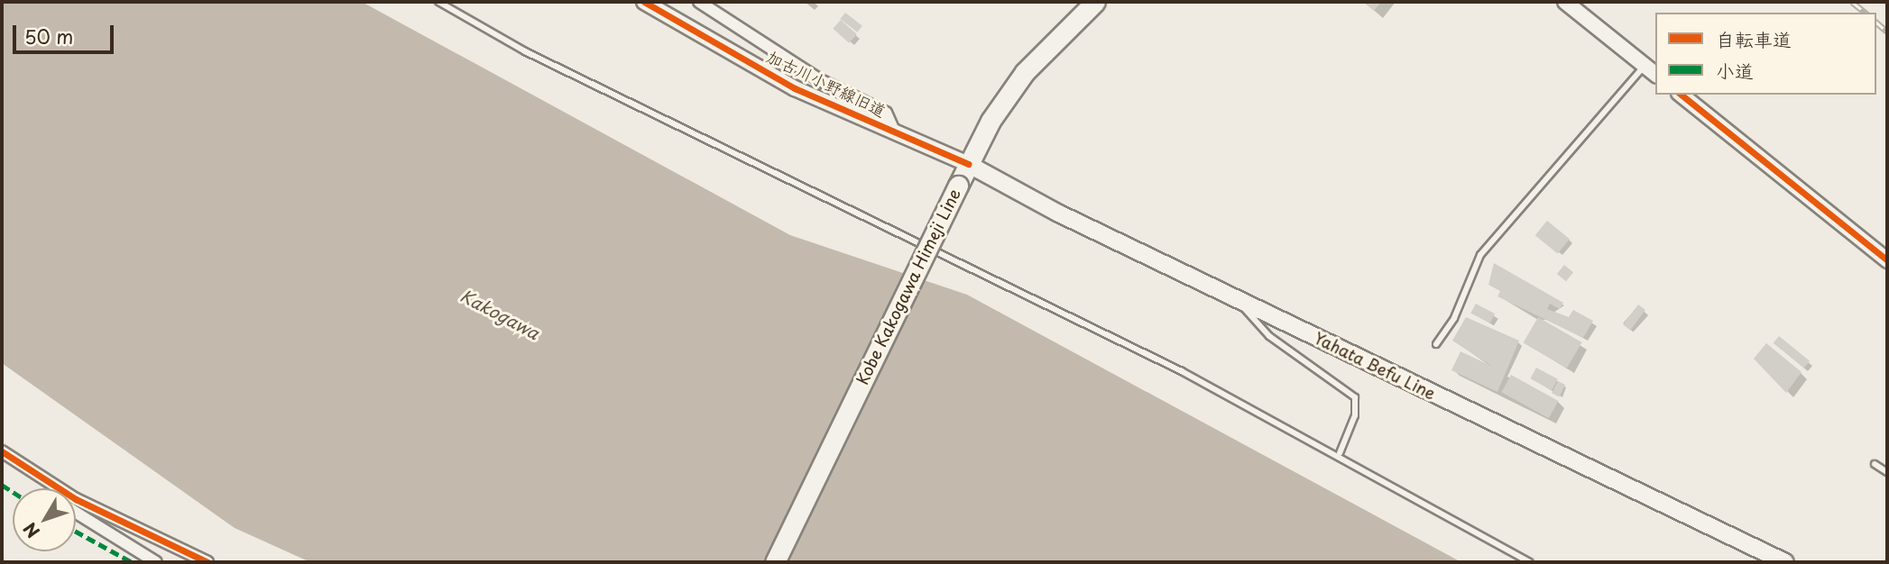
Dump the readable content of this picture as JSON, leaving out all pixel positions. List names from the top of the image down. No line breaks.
{"streets":{"main road":["Kobe Kakogawa Himeji Line","Yahata Befu Line"],"street":["加古川小野線旧道"]},"crossings":[["加古川小野線旧道","Kobe Kakogawa Himeji Line"],["加古川小野線旧道","Yahata Befu Line"],["Kobe Kakogawa Himeji Line","Yahata Befu Line"]],"water":["Kakogawa"],"legend":["自転車道","小道"],"scale_bar":"50 m","north":"bottom left"}
